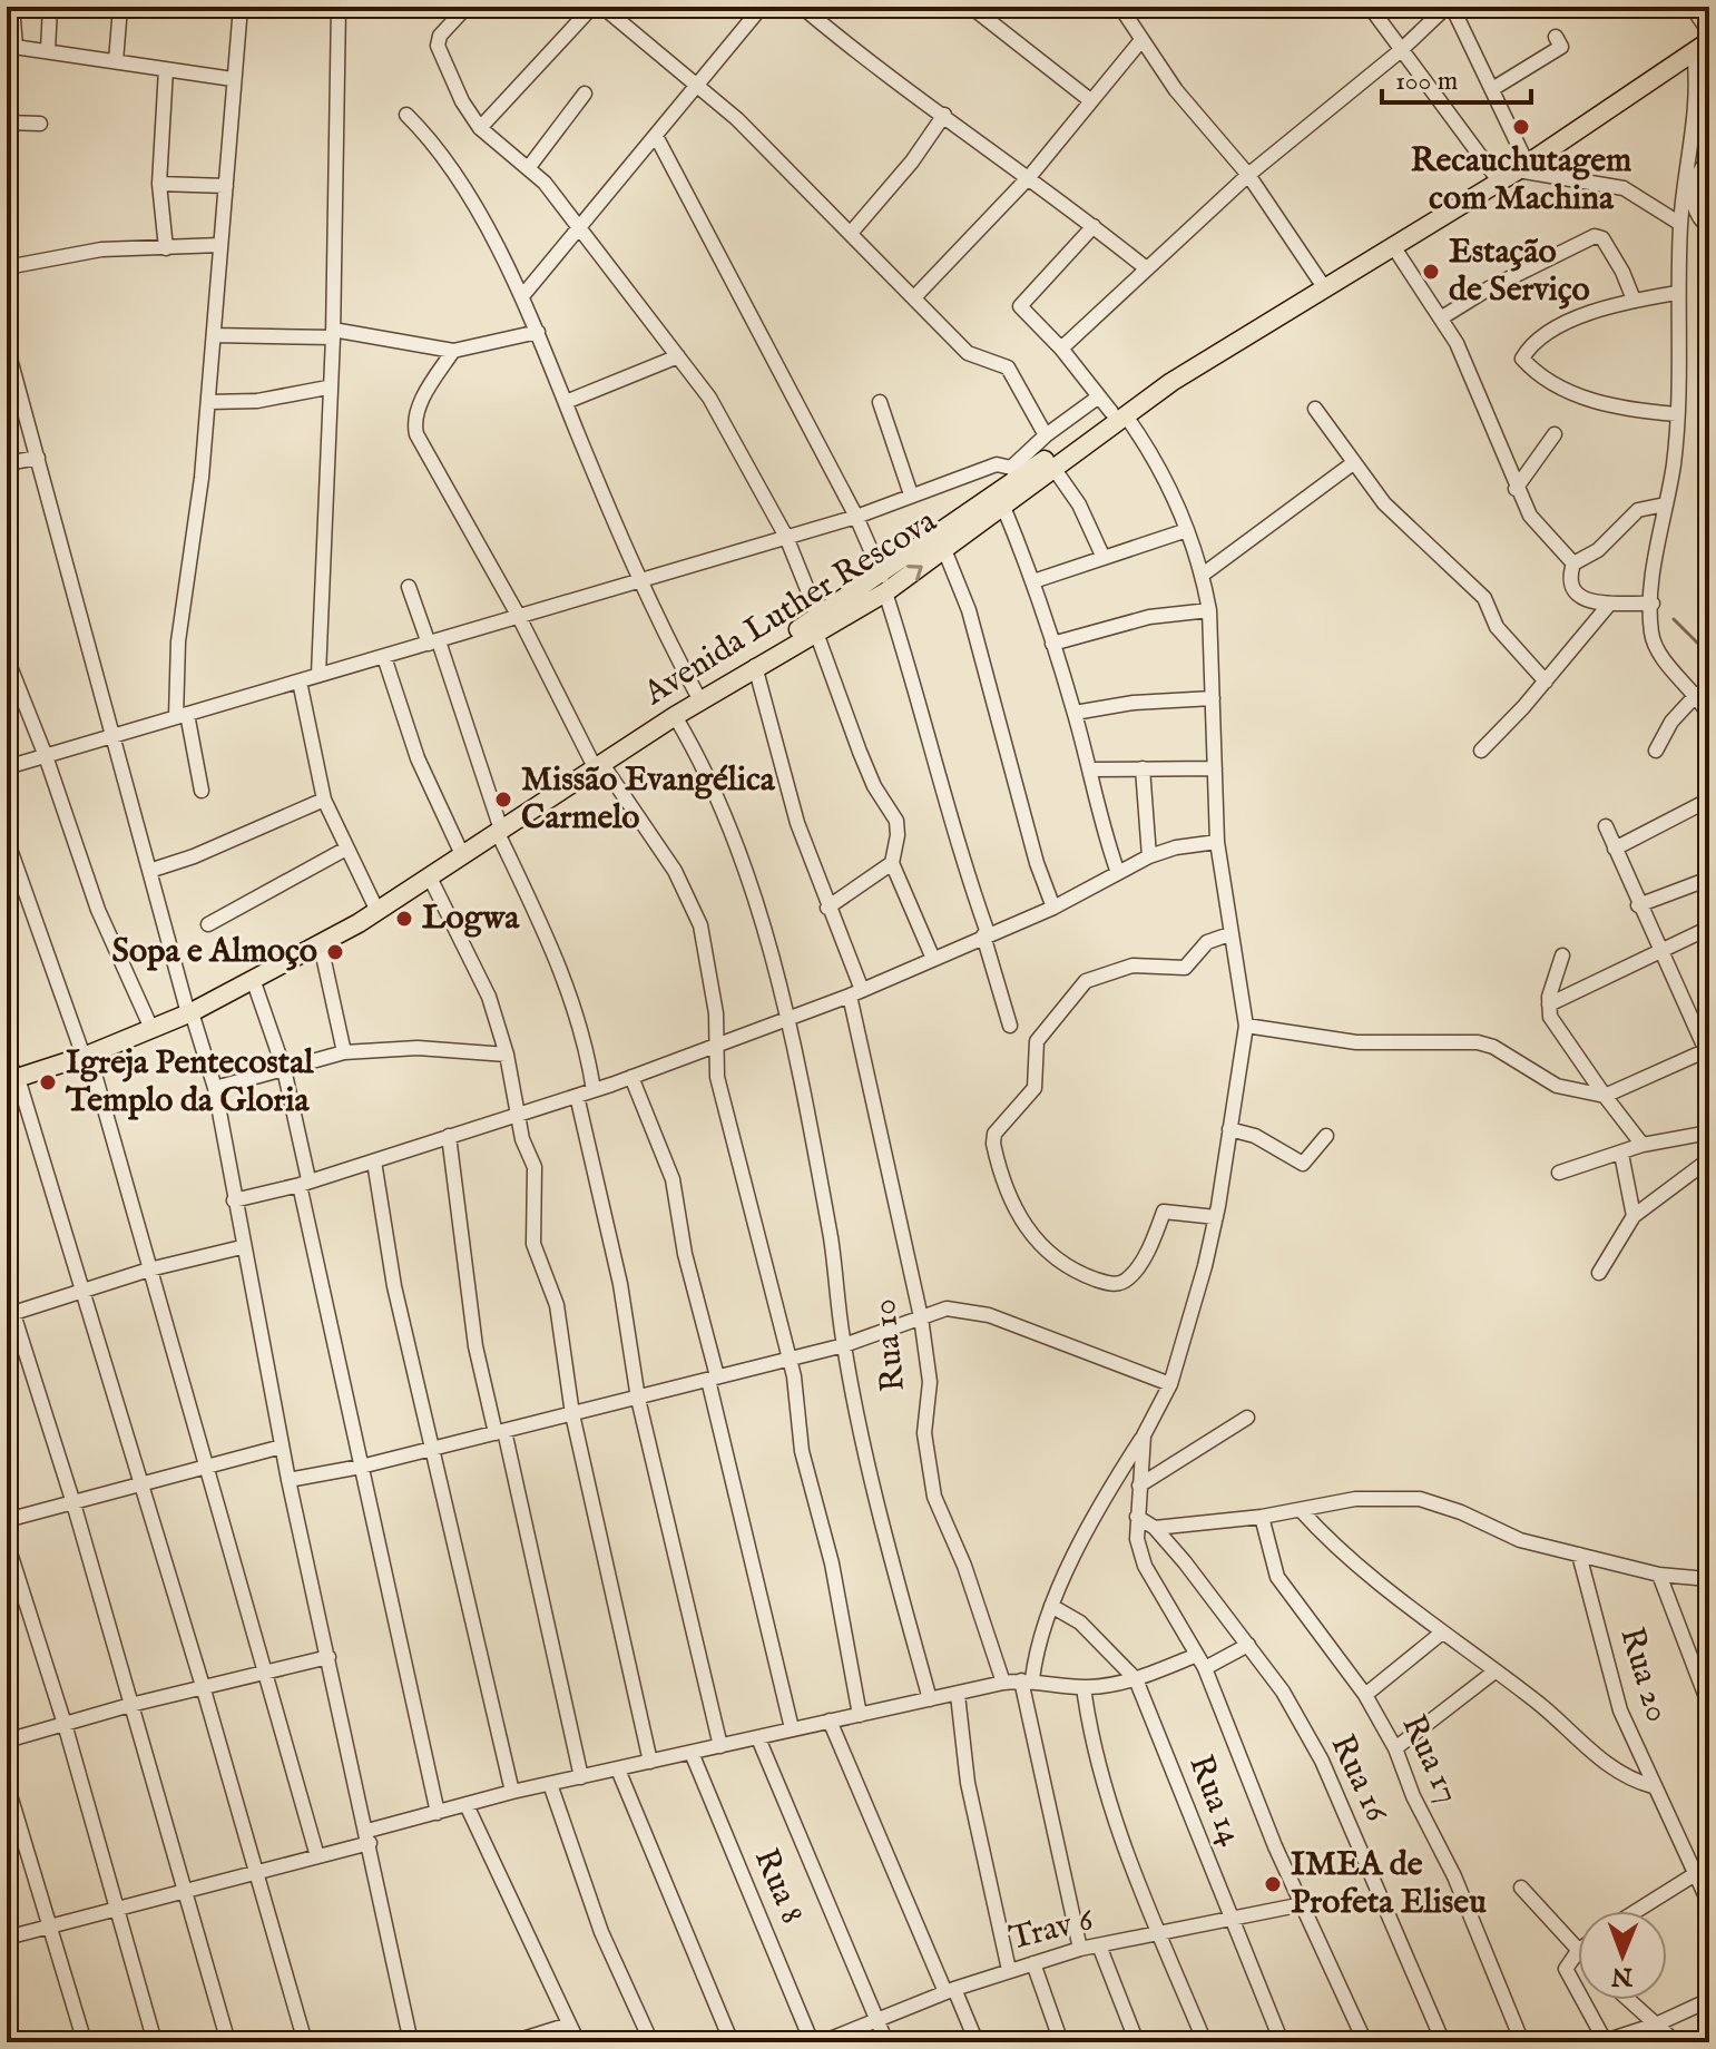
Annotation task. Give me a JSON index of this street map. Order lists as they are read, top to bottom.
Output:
{
  "streets": {
    "main road": ["Avenida Luther Rescova"],
    "street": [
      "Rua 10",
      "Rua 20",
      "Rua 17",
      "Rua 16",
      "Rua 14",
      "Rua 8",
      "Trav 6"
    ]
  },
  "crossings": [
    ["Avenida Luther Rescova", "Rua 10"],
    ["Rua 14", "Trav 6"]
  ],
  "places": [
    "Recauchutagem com Machina",
    "Estação de Serviço",
    "Missão Evangélica Carmelo",
    "Logwa",
    "Sopa e Almoço",
    "Igreja Pentecostal Templo da Gloria",
    "IMEA de Profeta Eliseu"
  ],
  "scale_bar": "100 m",
  "north": "bottom"
}
